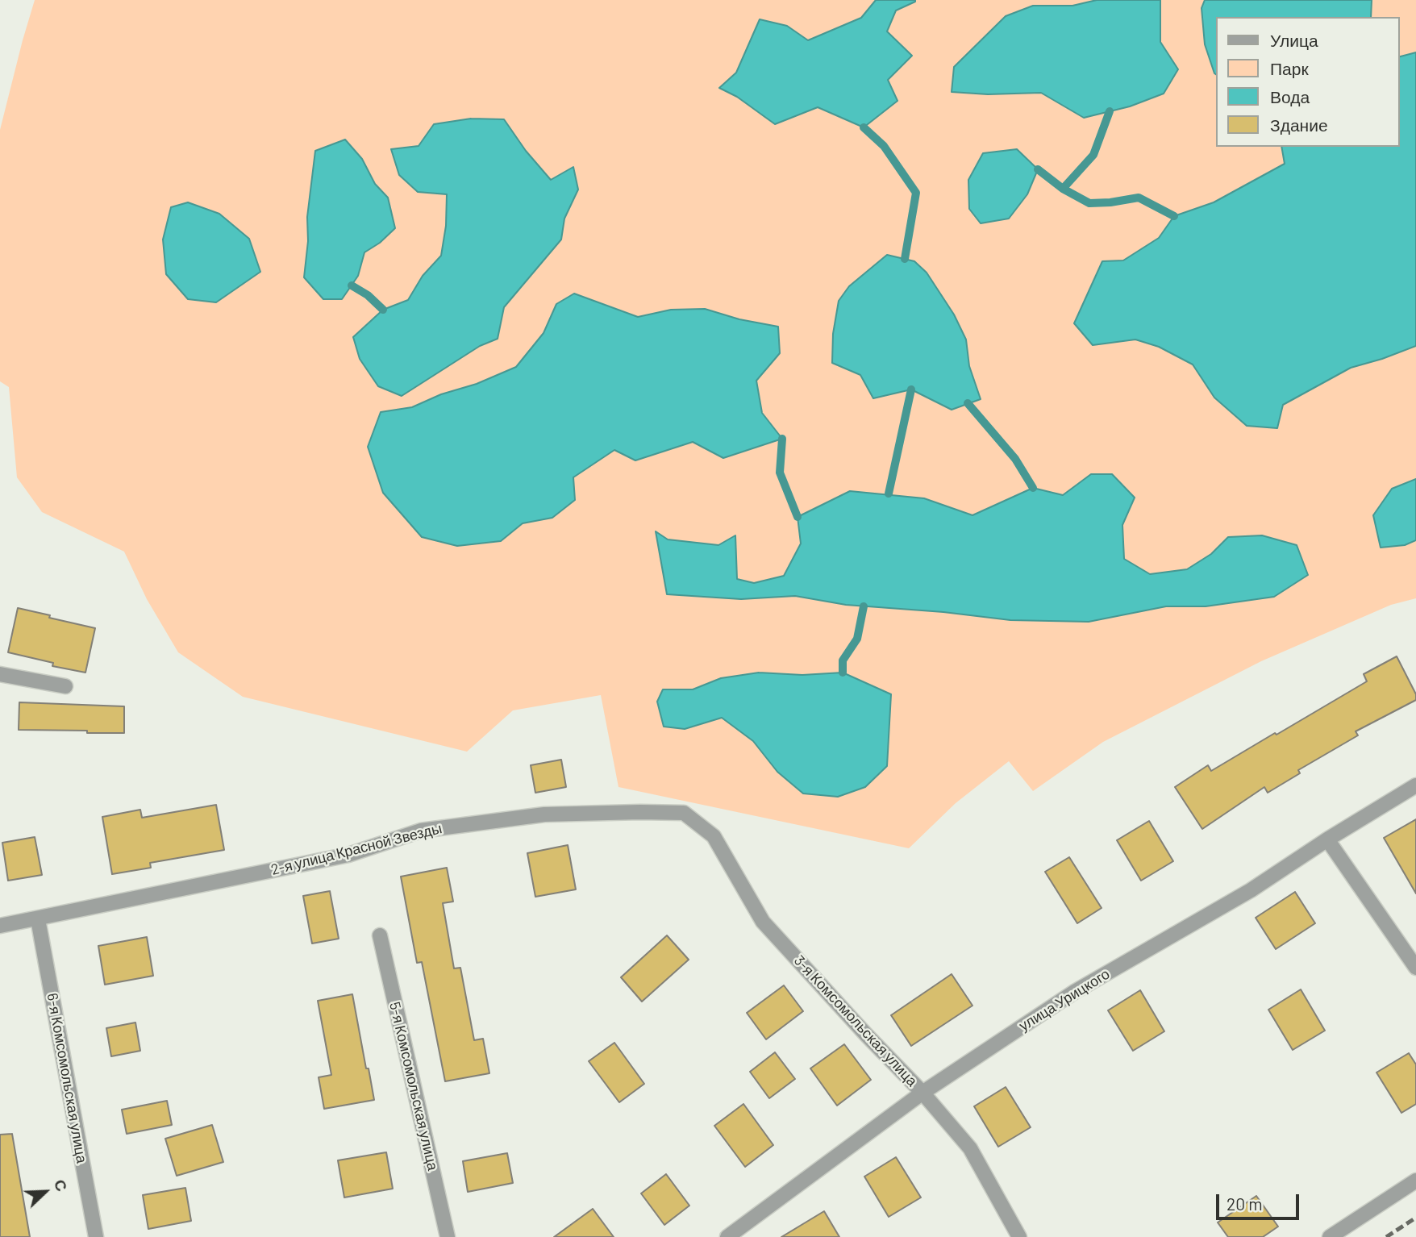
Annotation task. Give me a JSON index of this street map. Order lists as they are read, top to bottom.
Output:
{
  "streets": {
    "street": [
      "2-я улица Красной Звезды",
      "улица Урицкого",
      "3-я Комсомольская улица",
      "6-я Комсомольская улица",
      "5-я Комсомольская улица"
    ]
  },
  "crossings": [
    ["2-я улица Красной Звезды", "3-я Комсомольская улица"],
    ["2-я улица Красной Звезды", "6-я Комсомольская улица"],
    ["улица Урицкого", "3-я Комсомольская улица"]
  ],
  "legend": [
    "Улица",
    "Парк",
    "Вода",
    "Здание"
  ],
  "scale_bar": "20 m",
  "north": "top right"
}
